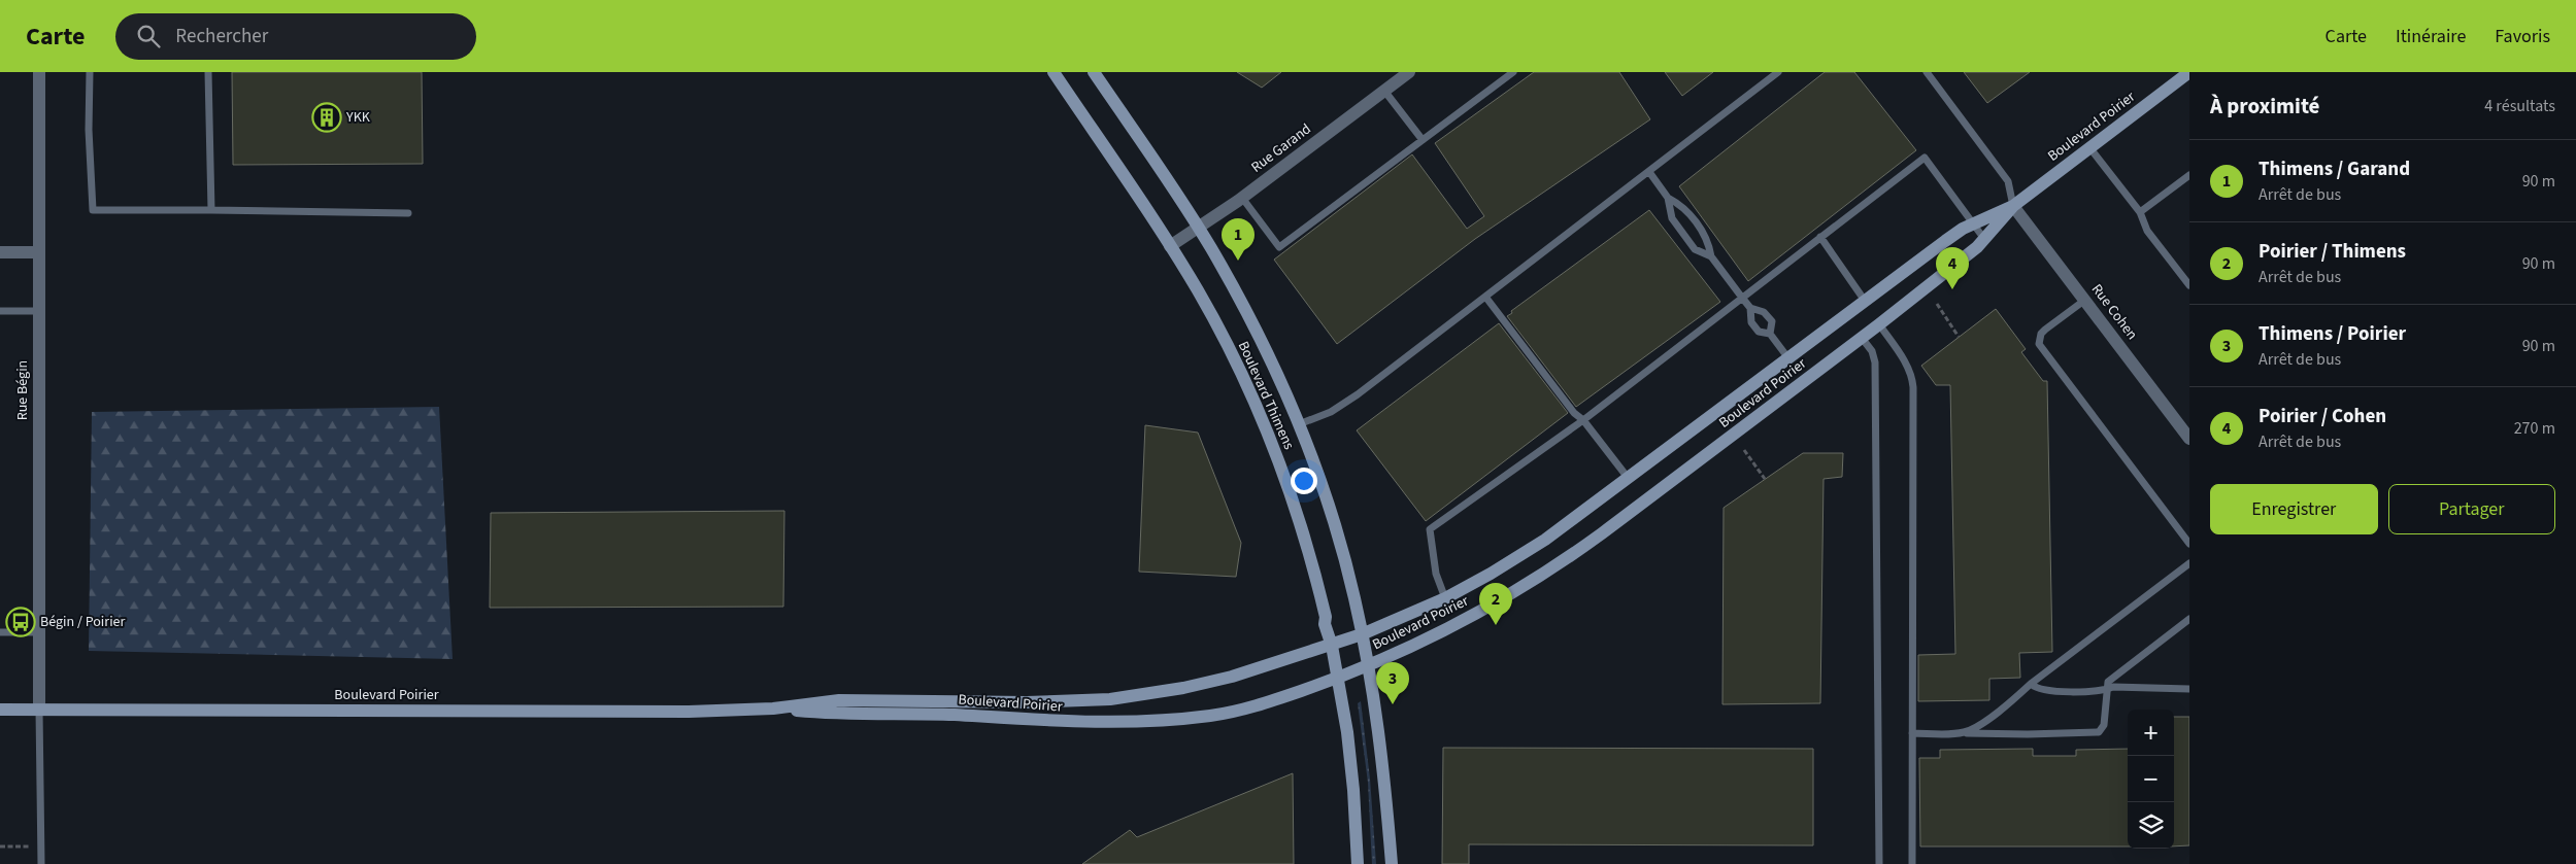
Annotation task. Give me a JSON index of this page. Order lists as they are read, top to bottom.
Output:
{
  "streets": {
    "street": [
      "Boulevard Poirier",
      "Rue Garand",
      "Rue Cohen",
      "Rue Bégin",
      "Boulevard Thimens"
    ]
  },
  "crossings": [
    ["Boulevard Poirier", "Rue Cohen"],
    ["Boulevard Poirier", "Rue Bégin"],
    ["Boulevard Poirier", "Boulevard Thimens"],
    ["Rue Garand", "Boulevard Thimens"]
  ],
  "places": {
    "building": ["YKK"],
    "bus stop": ["Bégin / Poirier"]
  },
  "page": {
    "header": "Carte",
    "search": "Rechercher",
    "nav": ["Carte", "Itinéraire", "Favoris"],
    "heading": ["À proximité", "4 résultats"],
    "list": [
      {
        "mark": "1",
        "name": "Thimens / Garand",
        "note": "Arrêt de bus",
        "value": "90 m"
      },
      {
        "mark": "2",
        "name": "Poirier / Thimens",
        "note": "Arrêt de bus",
        "value": "90 m"
      },
      {
        "mark": "3",
        "name": "Thimens / Poirier",
        "note": "Arrêt de bus",
        "value": "90 m"
      },
      {
        "mark": "4",
        "name": "Poirier / Cohen",
        "note": "Arrêt de bus",
        "value": "270 m"
      }
    ],
    "pins": [
      "1",
      "4",
      "2",
      "3"
    ],
    "buttons": ["Enregistrer", "Partager"],
    "map_buttons": ["+", "−"]
  }
}
